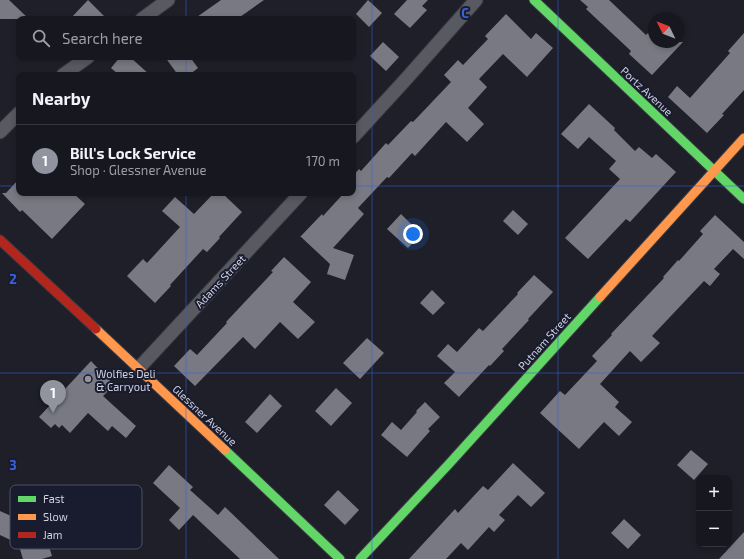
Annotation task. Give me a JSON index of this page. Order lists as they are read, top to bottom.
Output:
{
  "streets": {
    "street": [
      "Portz Avenue",
      "Adams Street",
      "Putnam Street",
      "Glessner Avenue"
    ]
  },
  "crossings": [
    ["Portz Avenue", "Putnam Street"],
    ["Adams Street", "Glessner Avenue"]
  ],
  "places": ["Wolfies Deli & Carryout"],
  "legend": ["Fast", "Slow", "Jam"],
  "north": "top left",
  "page": {
    "search": "Search here",
    "heading": "Nearby",
    "list": [
      {
        "mark": "1",
        "name": "Bill's Lock Service",
        "note": "Shop · Glessner Avenue",
        "value": "170 m"
      }
    ],
    "pins": "1",
    "map_buttons": ["+", "−"]
  },
  "grid": {
    "columns": ["C"],
    "rows": ["2", "3"]
  }
}
